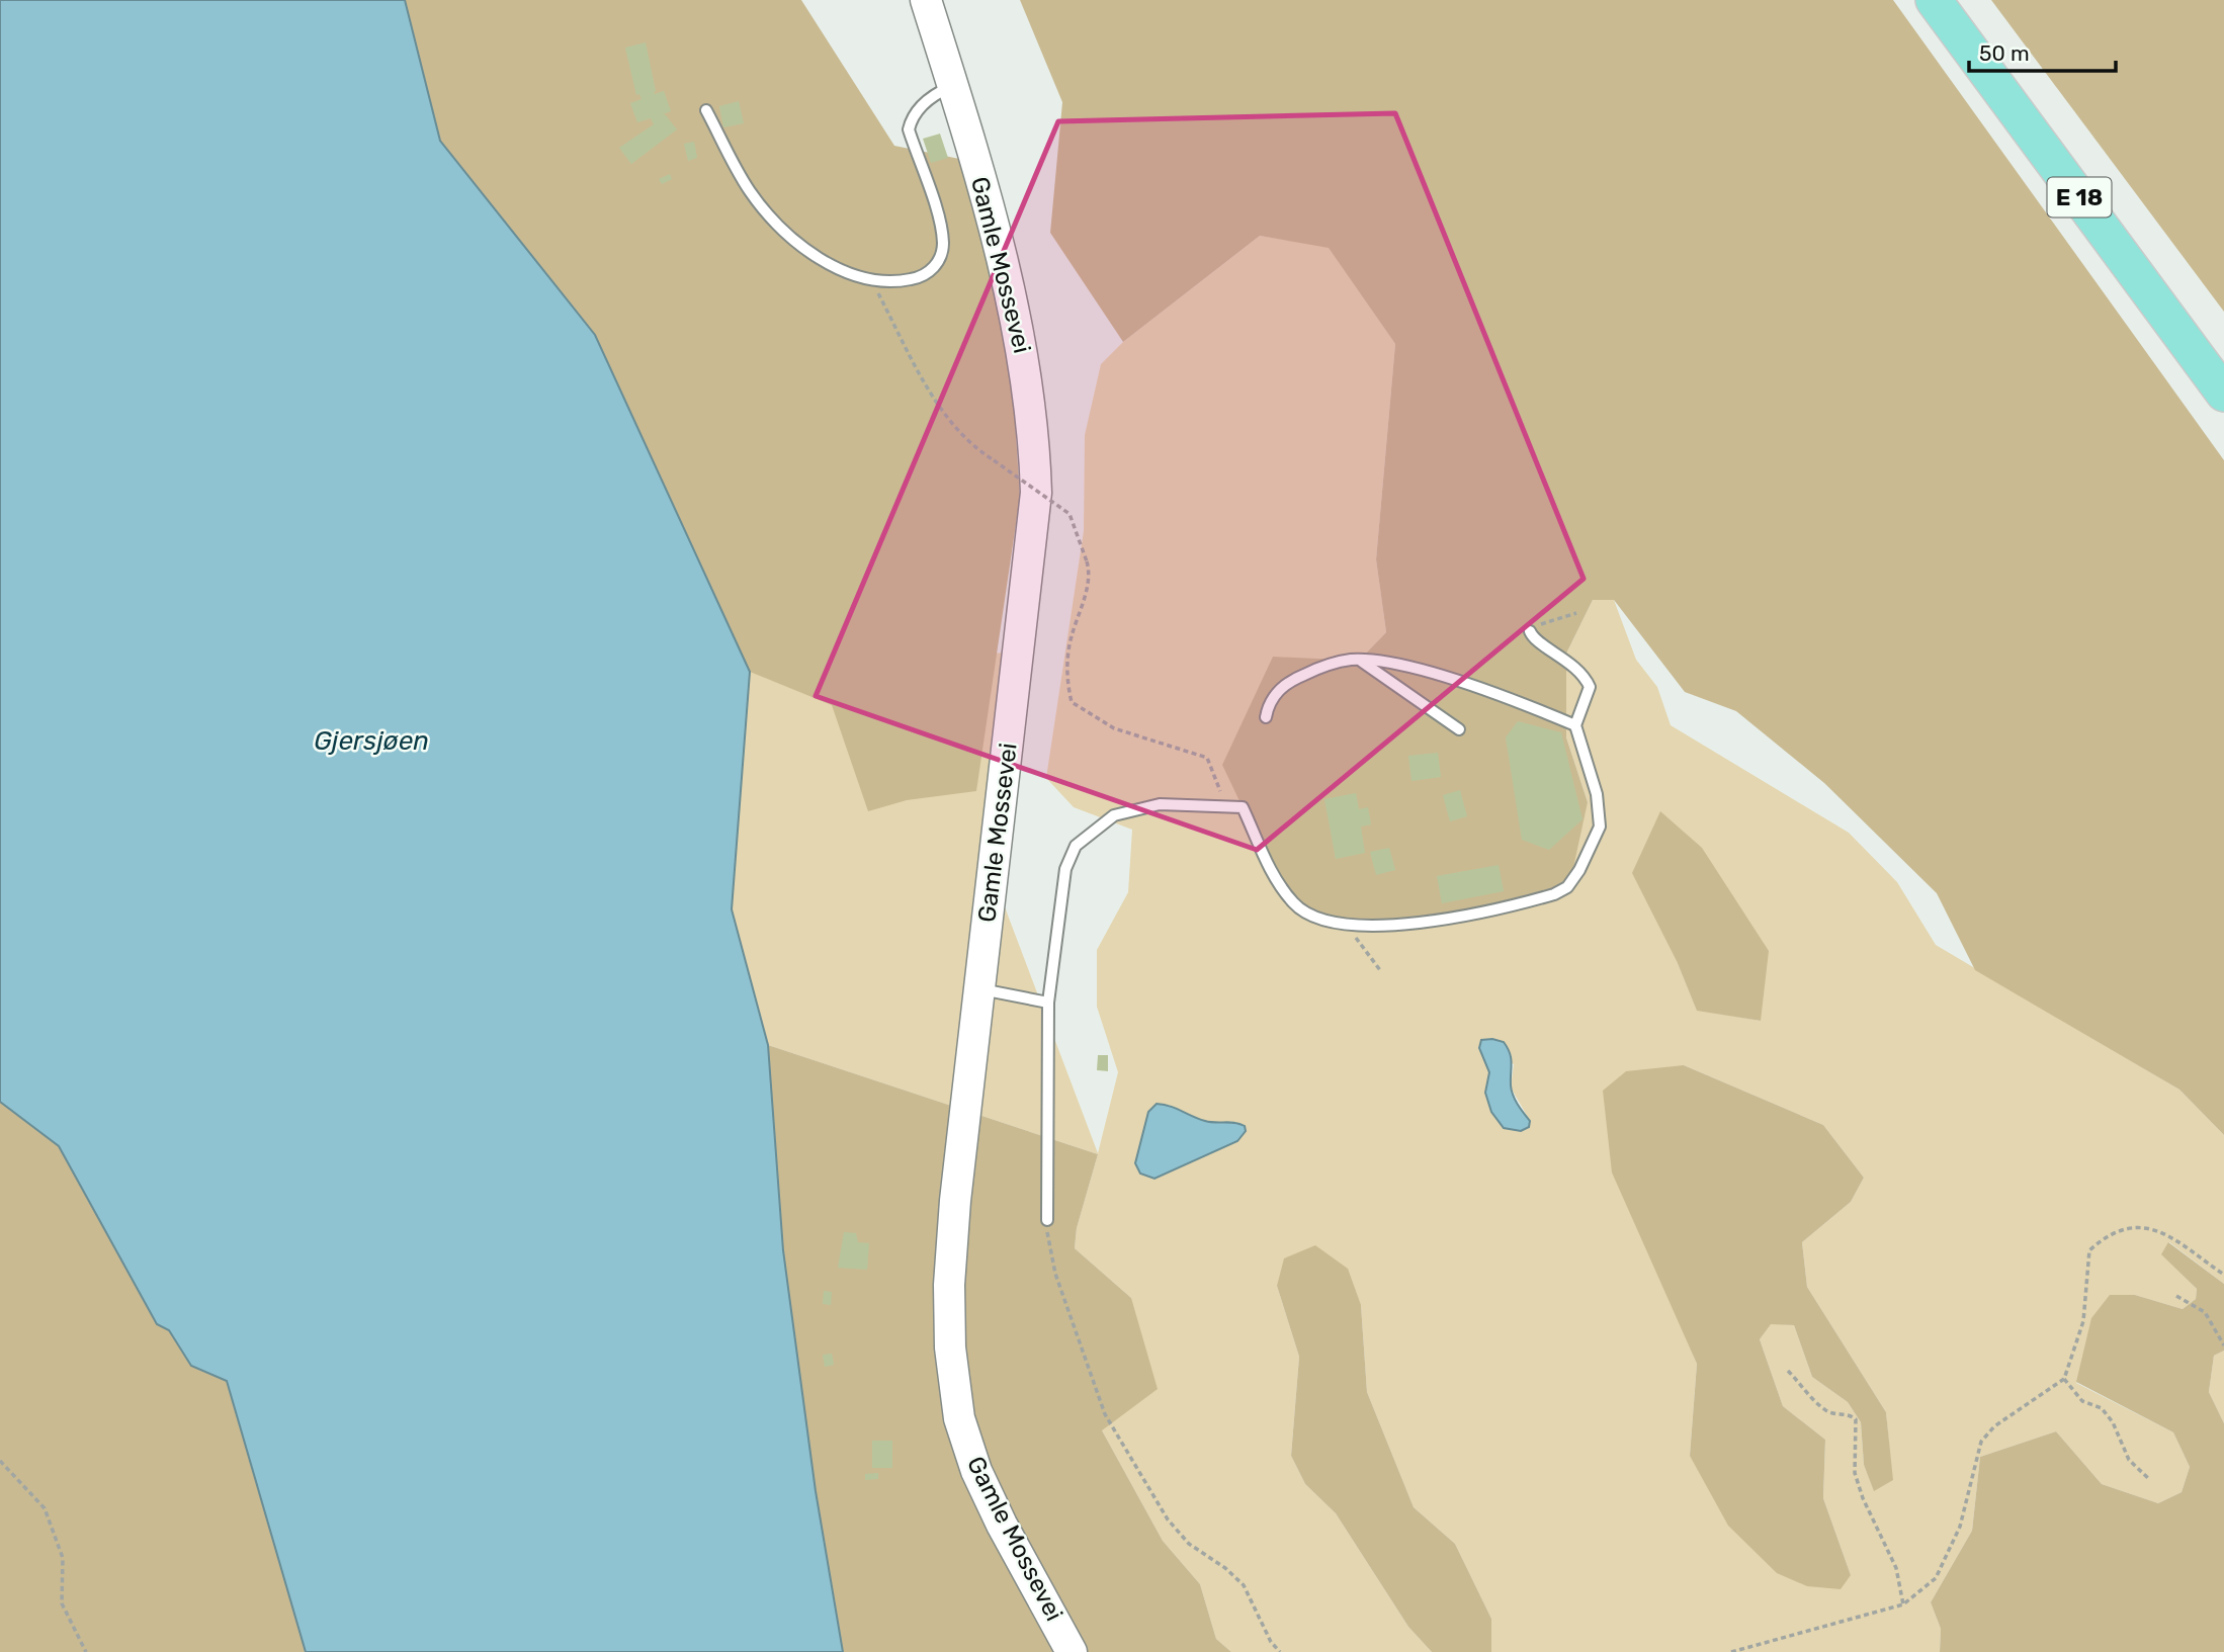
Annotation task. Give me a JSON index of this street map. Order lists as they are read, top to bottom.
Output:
{
  "streets": {
    "highway": ["E 18"],
    "main road": ["Gamle Mossevei"]
  },
  "water": ["Gjersjøen"],
  "scale_bar": "50 m"
}
